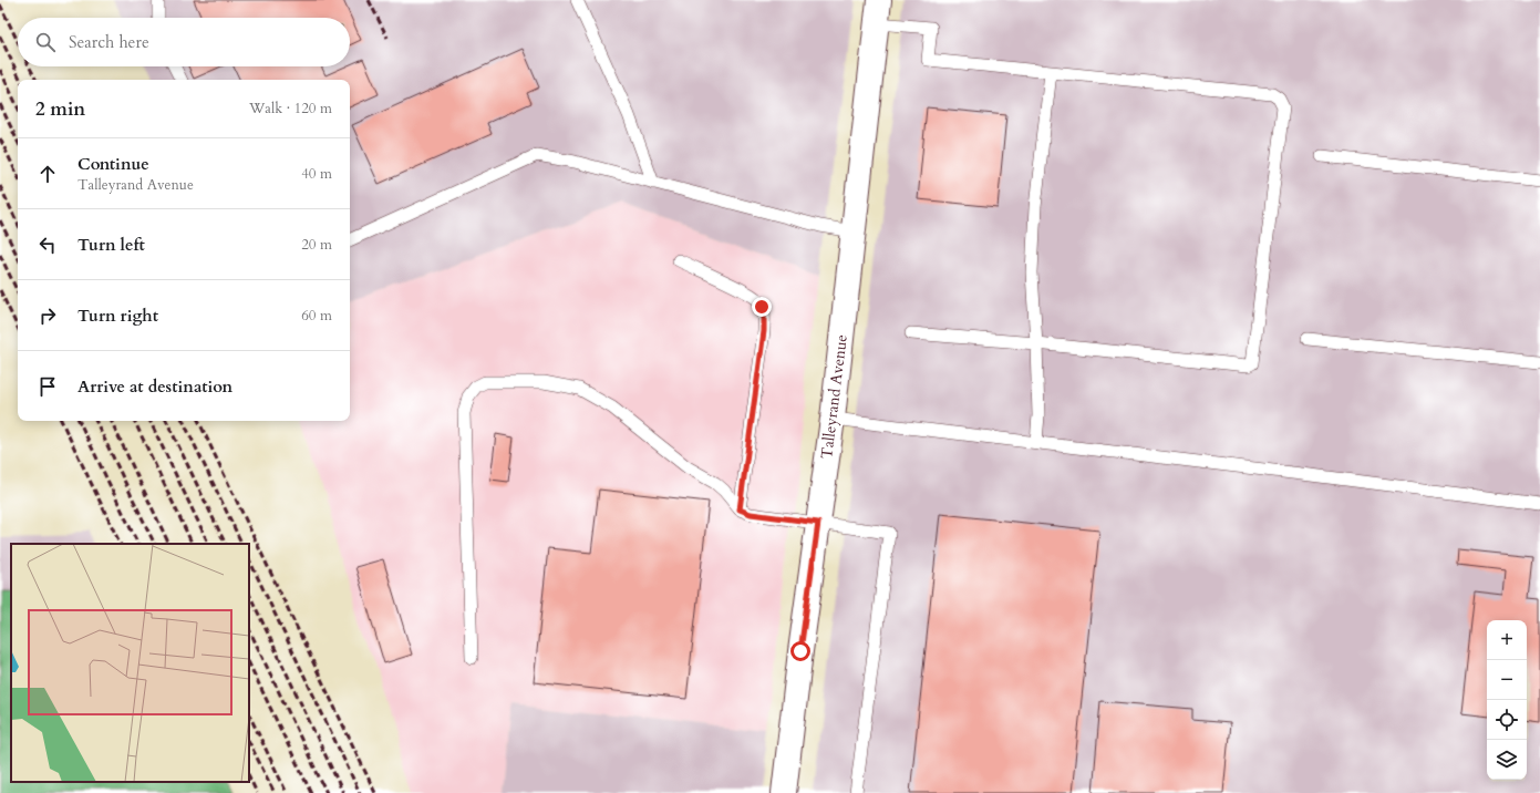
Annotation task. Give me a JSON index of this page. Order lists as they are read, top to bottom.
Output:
{
  "streets": {
    "street": ["Talleyrand Avenue"]
  },
  "page": {
    "search": "Search here",
    "heading": ["2 min", "Walk · 120 m"],
    "list": [
      ["Continue", "Talleyrand Avenue", "40 m"],
      ["Turn left", "20 m"],
      ["Turn right", "60 m"],
      "Arrive at destination"
    ],
    "map_buttons": ["+", "−"]
  }
}
